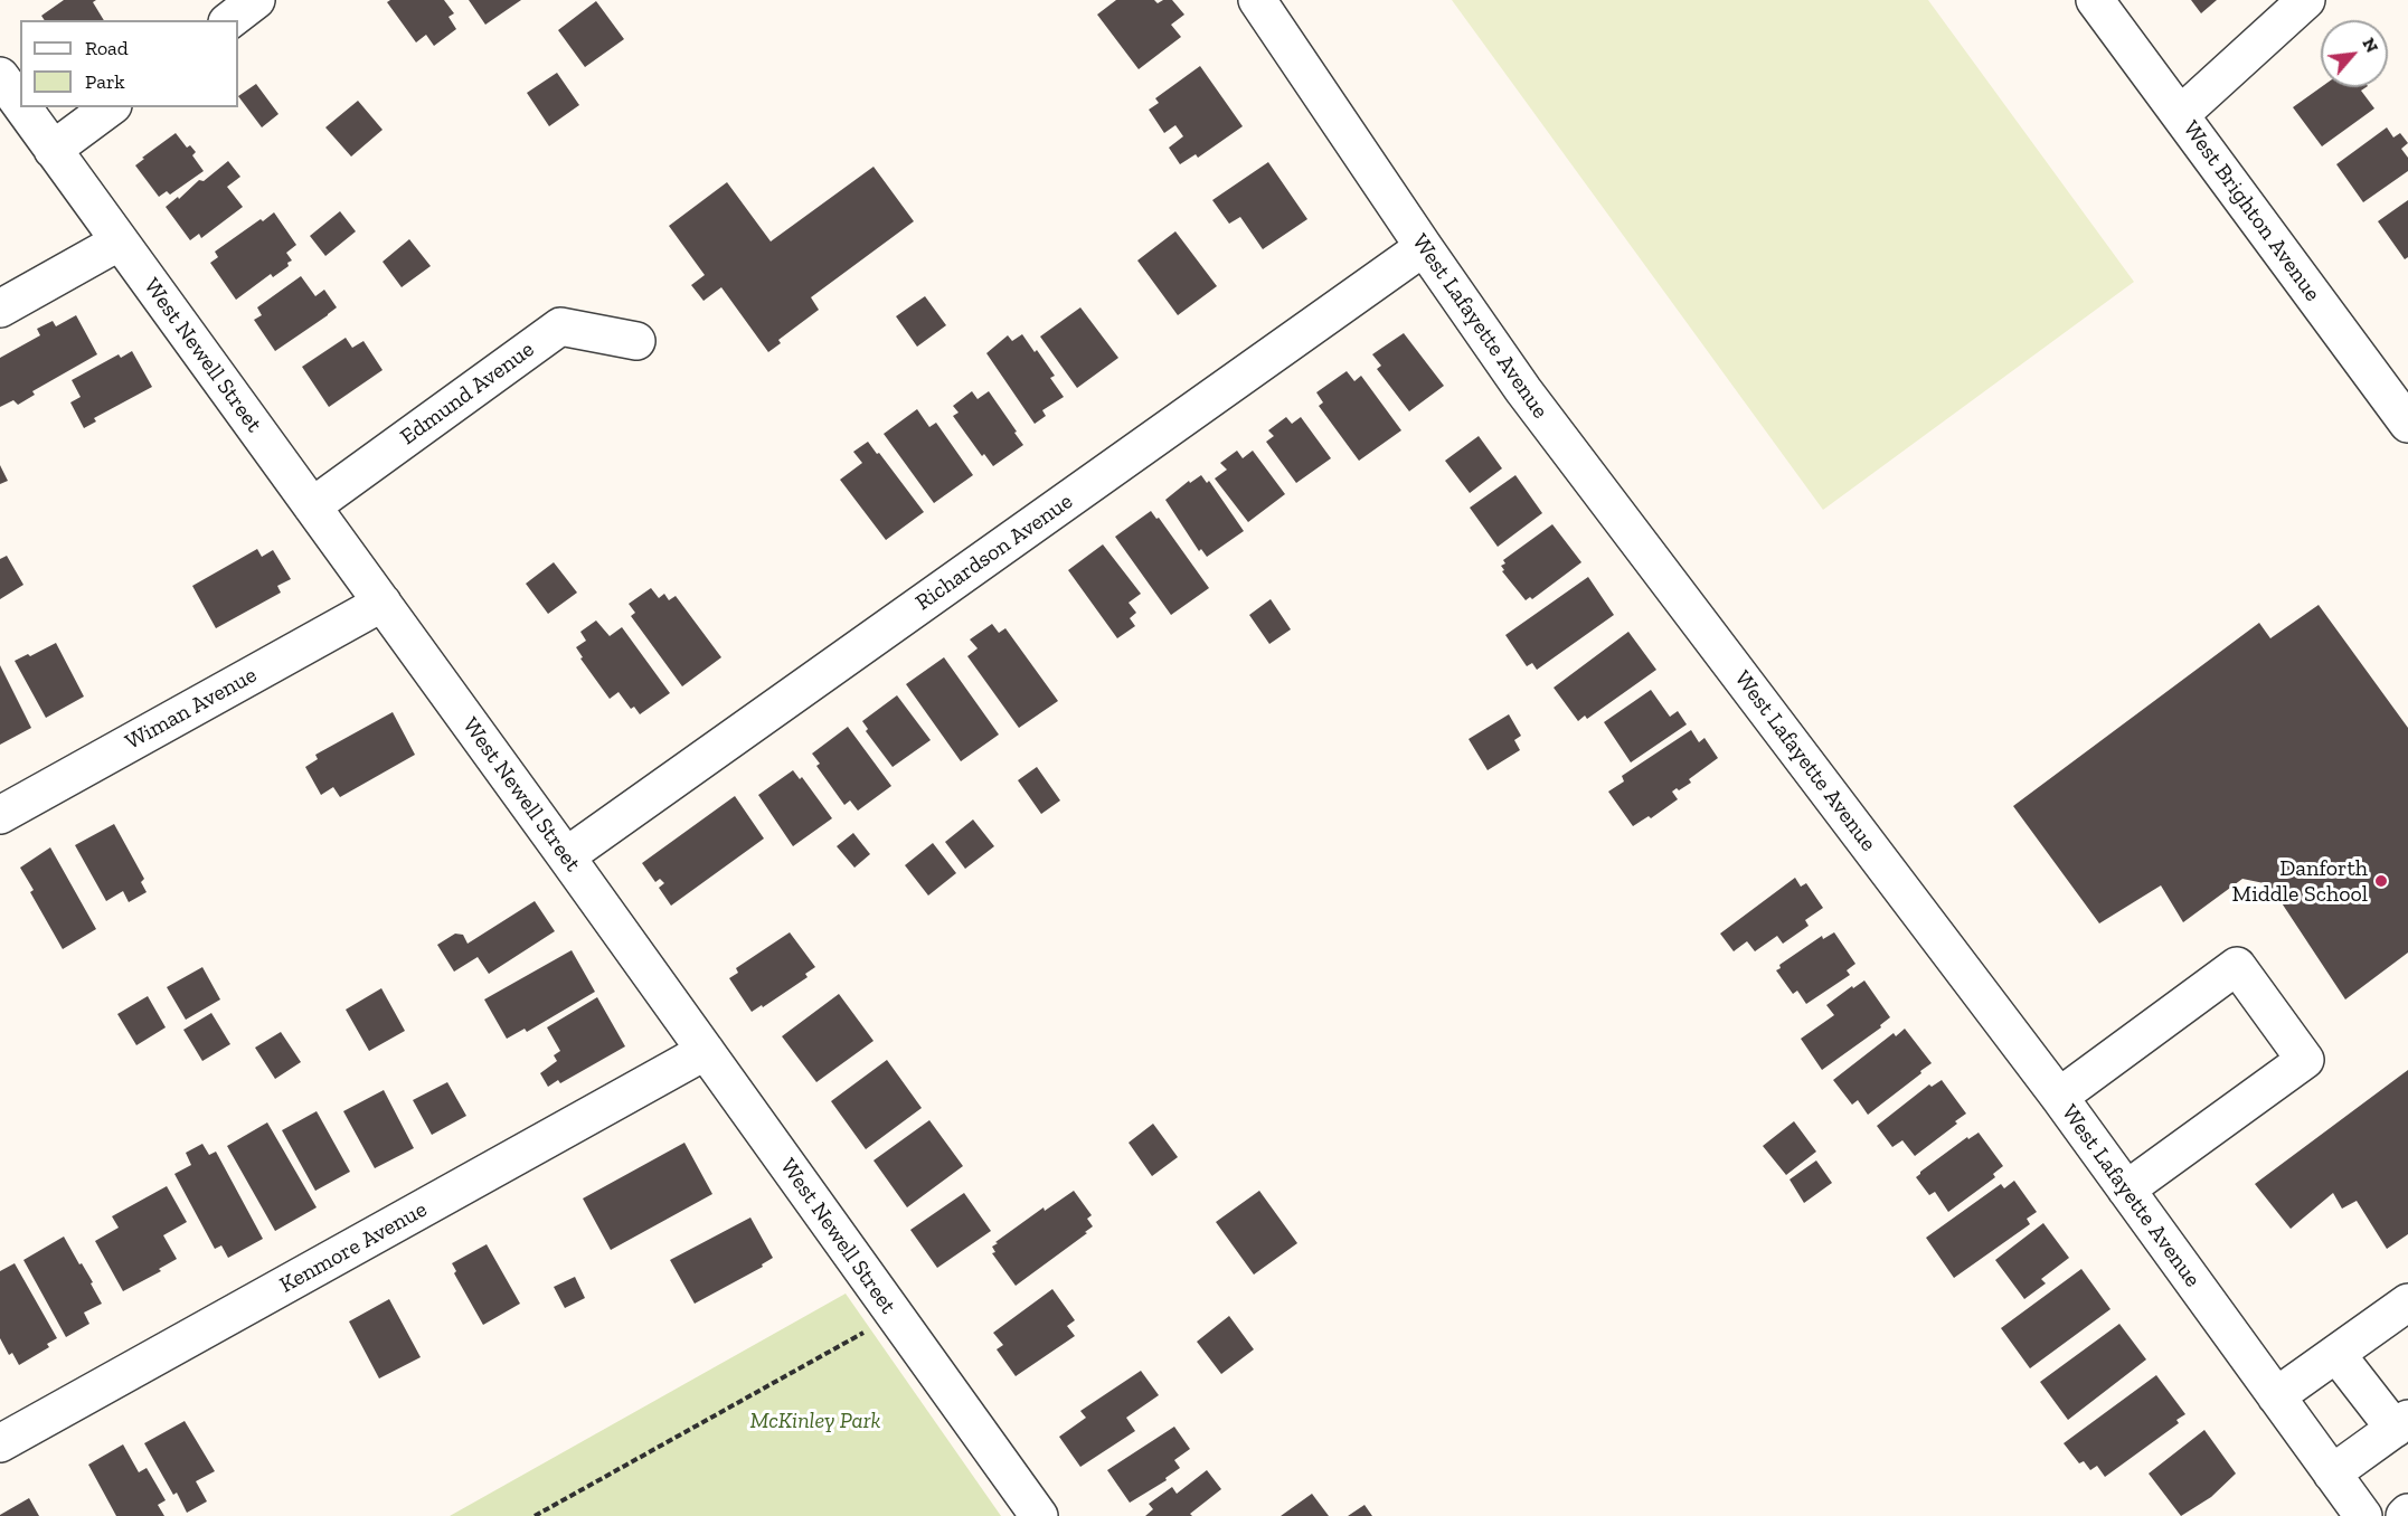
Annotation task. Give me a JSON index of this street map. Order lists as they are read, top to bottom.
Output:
{
  "streets": {
    "street": [
      "West Brighton Avenue",
      "West Lafayette Avenue",
      "West Newell Street",
      "Edmund Avenue",
      "Richardson Avenue",
      "Wiman Avenue",
      "Kenmore Avenue"
    ]
  },
  "crossings": [
    ["West Lafayette Avenue", "Richardson Avenue"],
    ["West Newell Street", "Edmund Avenue"],
    ["West Newell Street", "Richardson Avenue"],
    ["West Newell Street", "Wiman Avenue"],
    ["West Newell Street", "Kenmore Avenue"]
  ],
  "parks": ["McKinley Park"],
  "places": ["Danforth Middle School"],
  "legend": ["Road", "Park"],
  "north": "top right"
}
